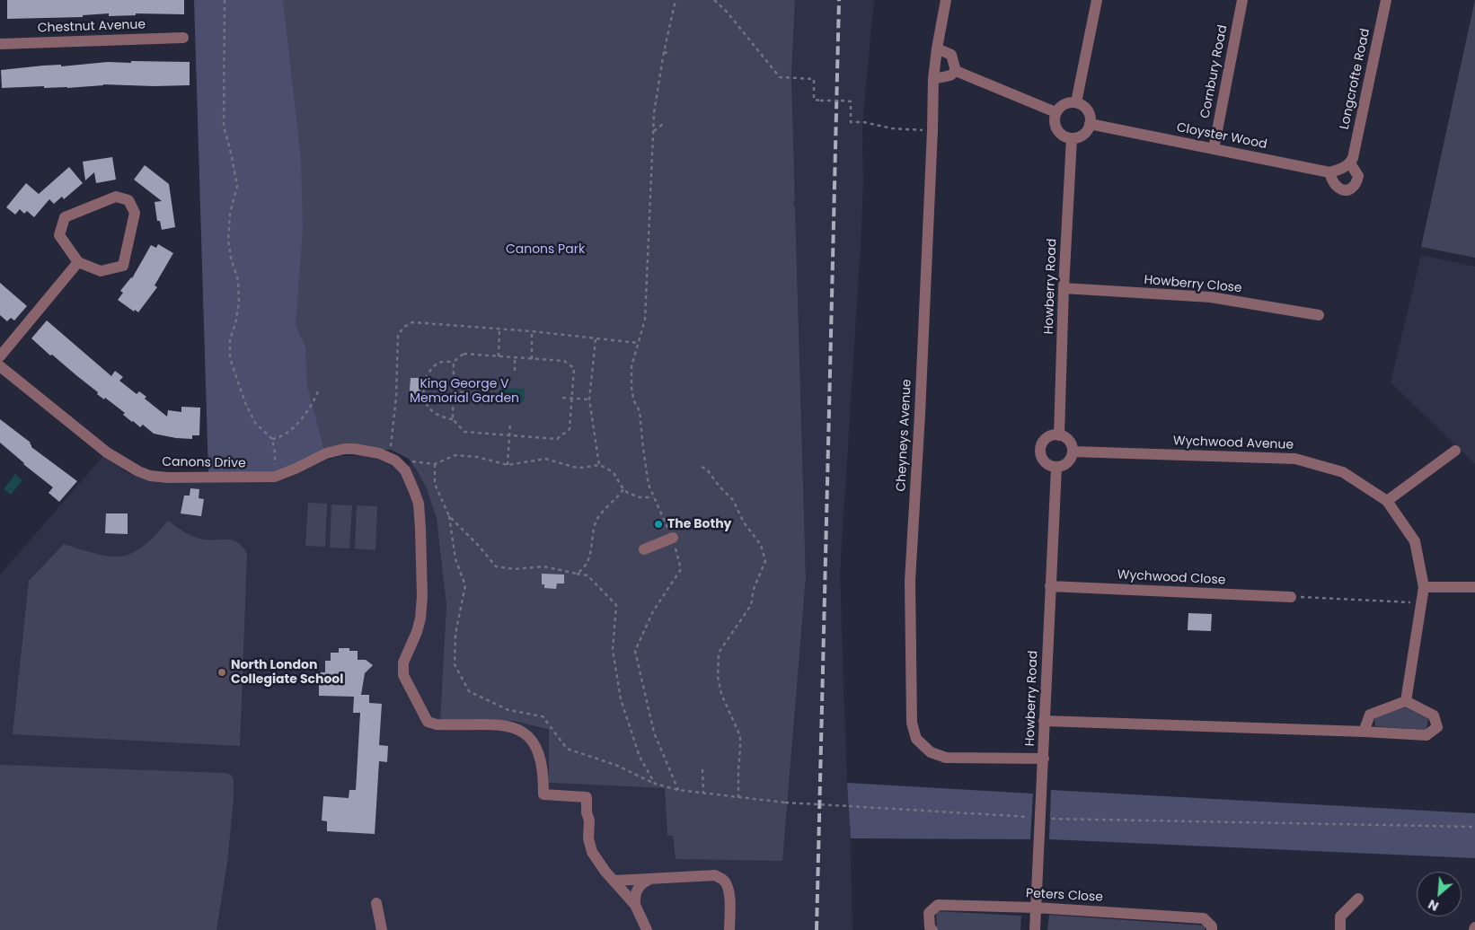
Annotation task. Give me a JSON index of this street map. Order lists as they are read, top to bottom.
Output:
{
  "streets": {
    "street": [
      "Chestnut Avenue",
      "Cornbury Road",
      "Longcrofte Road",
      "Cloyster Wood",
      "Howberry Close",
      "Howberry Road",
      "Cheyneys Avenue",
      "Wychwood Avenue",
      "Canons Drive",
      "Wychwood Close",
      "Peters Close"
    ]
  },
  "crossings": [
    ["Cornbury Road", "Cloyster Wood"],
    ["Longcrofte Road", "Cloyster Wood"],
    ["Cloyster Wood", "Howberry Road"],
    ["Howberry Close", "Howberry Road"],
    ["Howberry Road", "Cheyneys Avenue"],
    ["Howberry Road", "Wychwood Avenue"],
    ["Howberry Road", "Wychwood Close"],
    ["Howberry Road", "Peters Close"]
  ],
  "parks": ["Canons Park", "King George V Memorial Garden"],
  "places": ["The Bothy", "North London Collegiate School"],
  "north": "bottom left"
}
